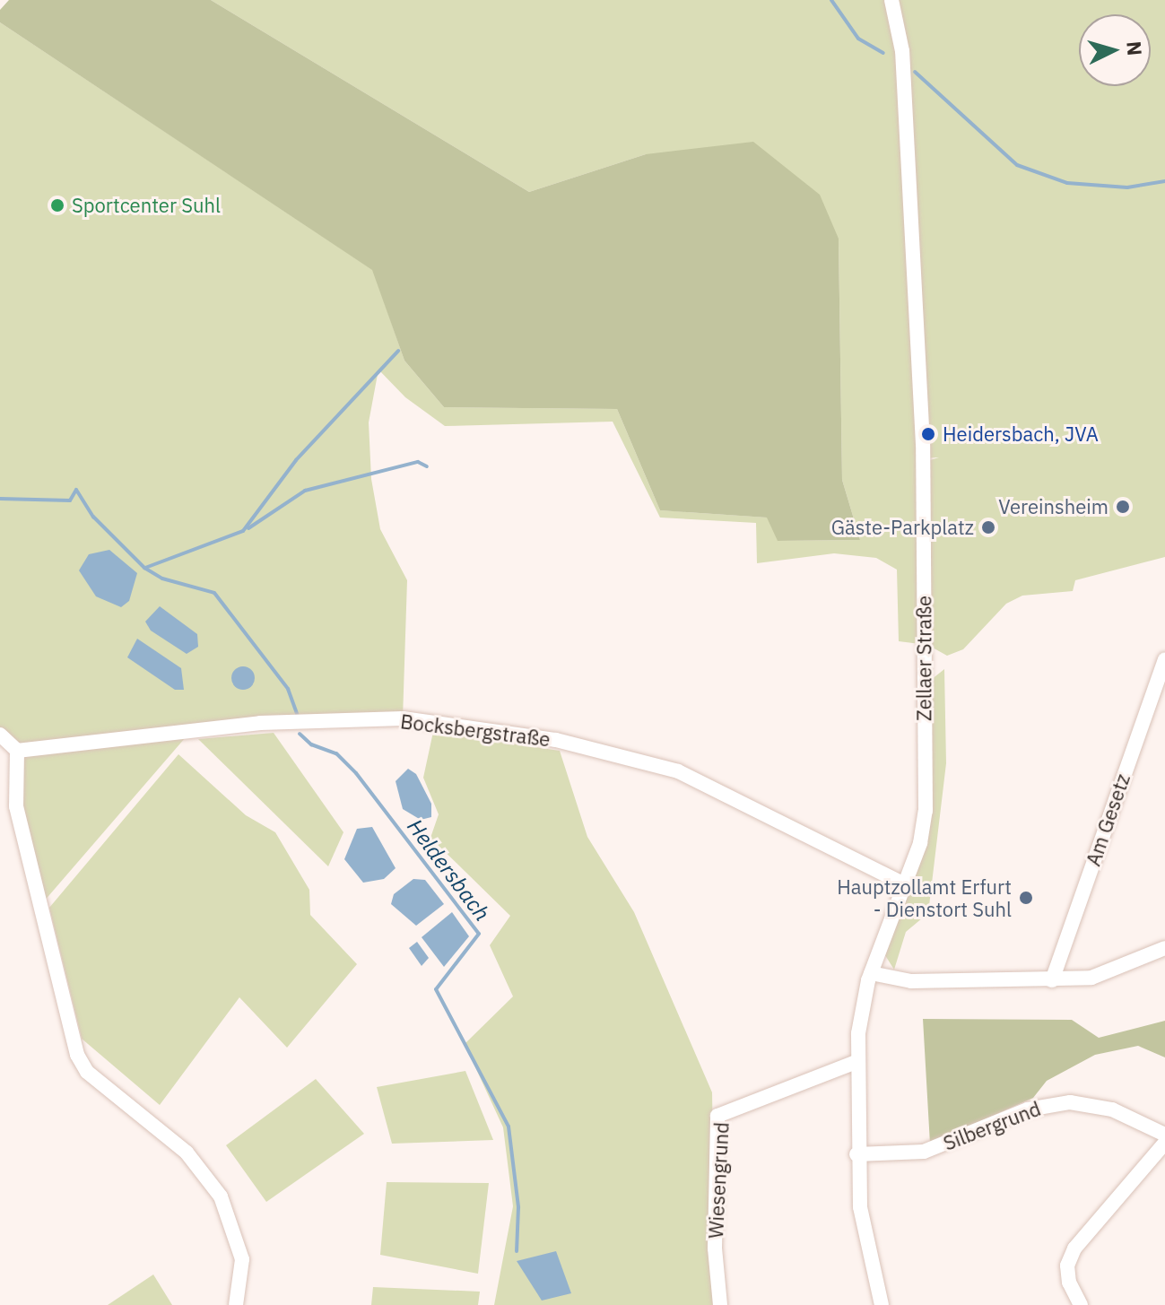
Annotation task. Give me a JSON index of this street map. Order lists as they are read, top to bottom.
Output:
{
  "streets": {
    "street": [
      "Zellaer Straße",
      "Bocksbergstraße",
      "Am Gesetz",
      "Silbergrund",
      "Wiesengrund"
    ]
  },
  "crossings": [
    ["Zellaer Straße", "Bocksbergstraße"],
    ["Zellaer Straße", "Silbergrund"],
    ["Zellaer Straße", "Wiesengrund"]
  ],
  "water": ["Heldersbach"],
  "places": [
    "Sportcenter Suhl",
    "Heidersbach, JVA",
    "Vereinsheim",
    "Gäste-Parkplatz",
    "Hauptzollamt Erfurt - Dienstort Suhl"
  ],
  "north": "right"
}
